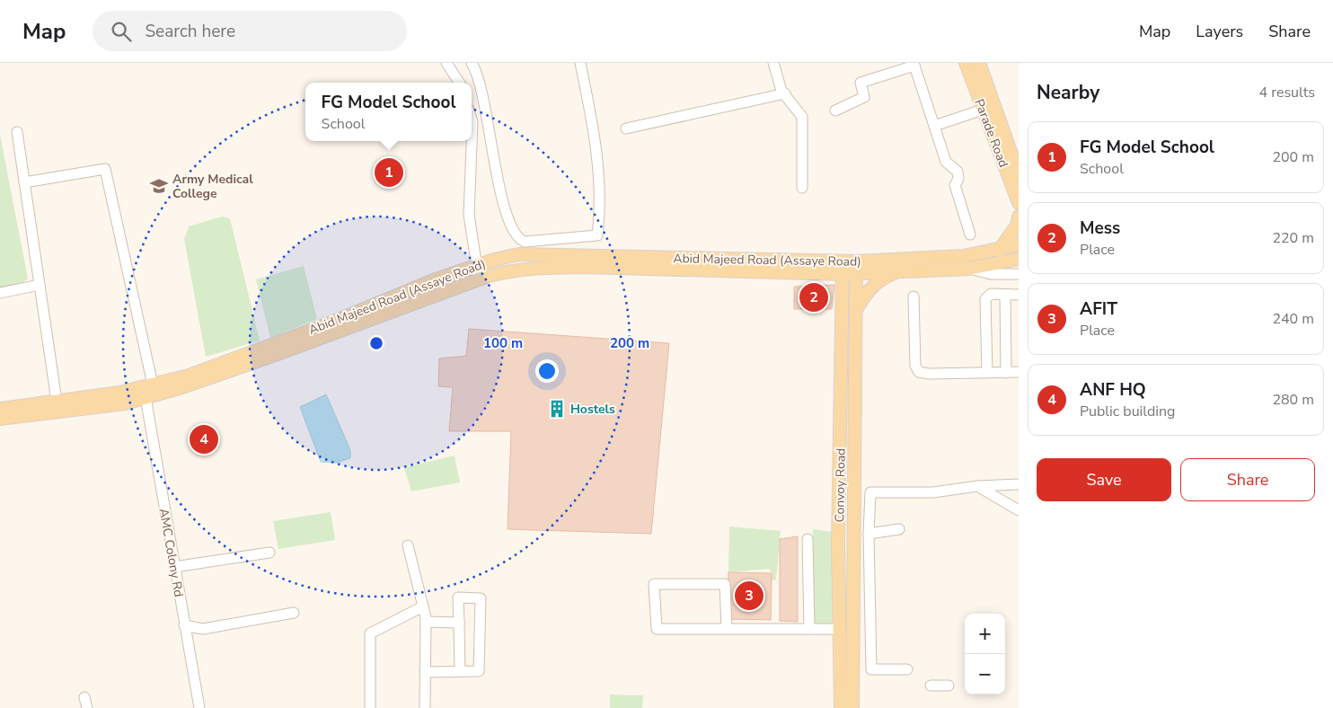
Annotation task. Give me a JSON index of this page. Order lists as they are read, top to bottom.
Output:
{
  "streets": {
    "main road": ["Parade Road", "Abid Majeed Road (Assaye Road)", "Convoy Road"],
    "street": ["AMC Colony Rd"]
  },
  "crossings": [
    ["Abid Majeed Road (Assaye Road)", "Convoy Road"],
    ["Abid Majeed Road (Assaye Road)", "AMC Colony Rd"]
  ],
  "places": {
    "school or university": ["Army Medical College"],
    "building": ["Hostels"]
  },
  "page": {
    "header": "Map",
    "search": "Search here",
    "nav": ["Map", "Layers", "Share"],
    "heading": ["Nearby", "4 results"],
    "popup": ["FG Model School", "School"],
    "list": [
      {
        "mark": "1",
        "name": "FG Model School",
        "note": "School",
        "value": "200 m"
      },
      {
        "mark": "2",
        "name": "Mess",
        "note": "Place",
        "value": "220 m"
      },
      {
        "mark": "3",
        "name": "AFIT",
        "note": "Place",
        "value": "240 m"
      },
      {
        "mark": "4",
        "name": "ANF HQ",
        "note": "Public building",
        "value": "280 m"
      }
    ],
    "pins": [
      "1",
      "2",
      "4",
      "3"
    ],
    "buttons": ["Save", "Share"],
    "map_buttons": ["+", "−"]
  },
  "rings": ["100 m", "200 m"]
}
